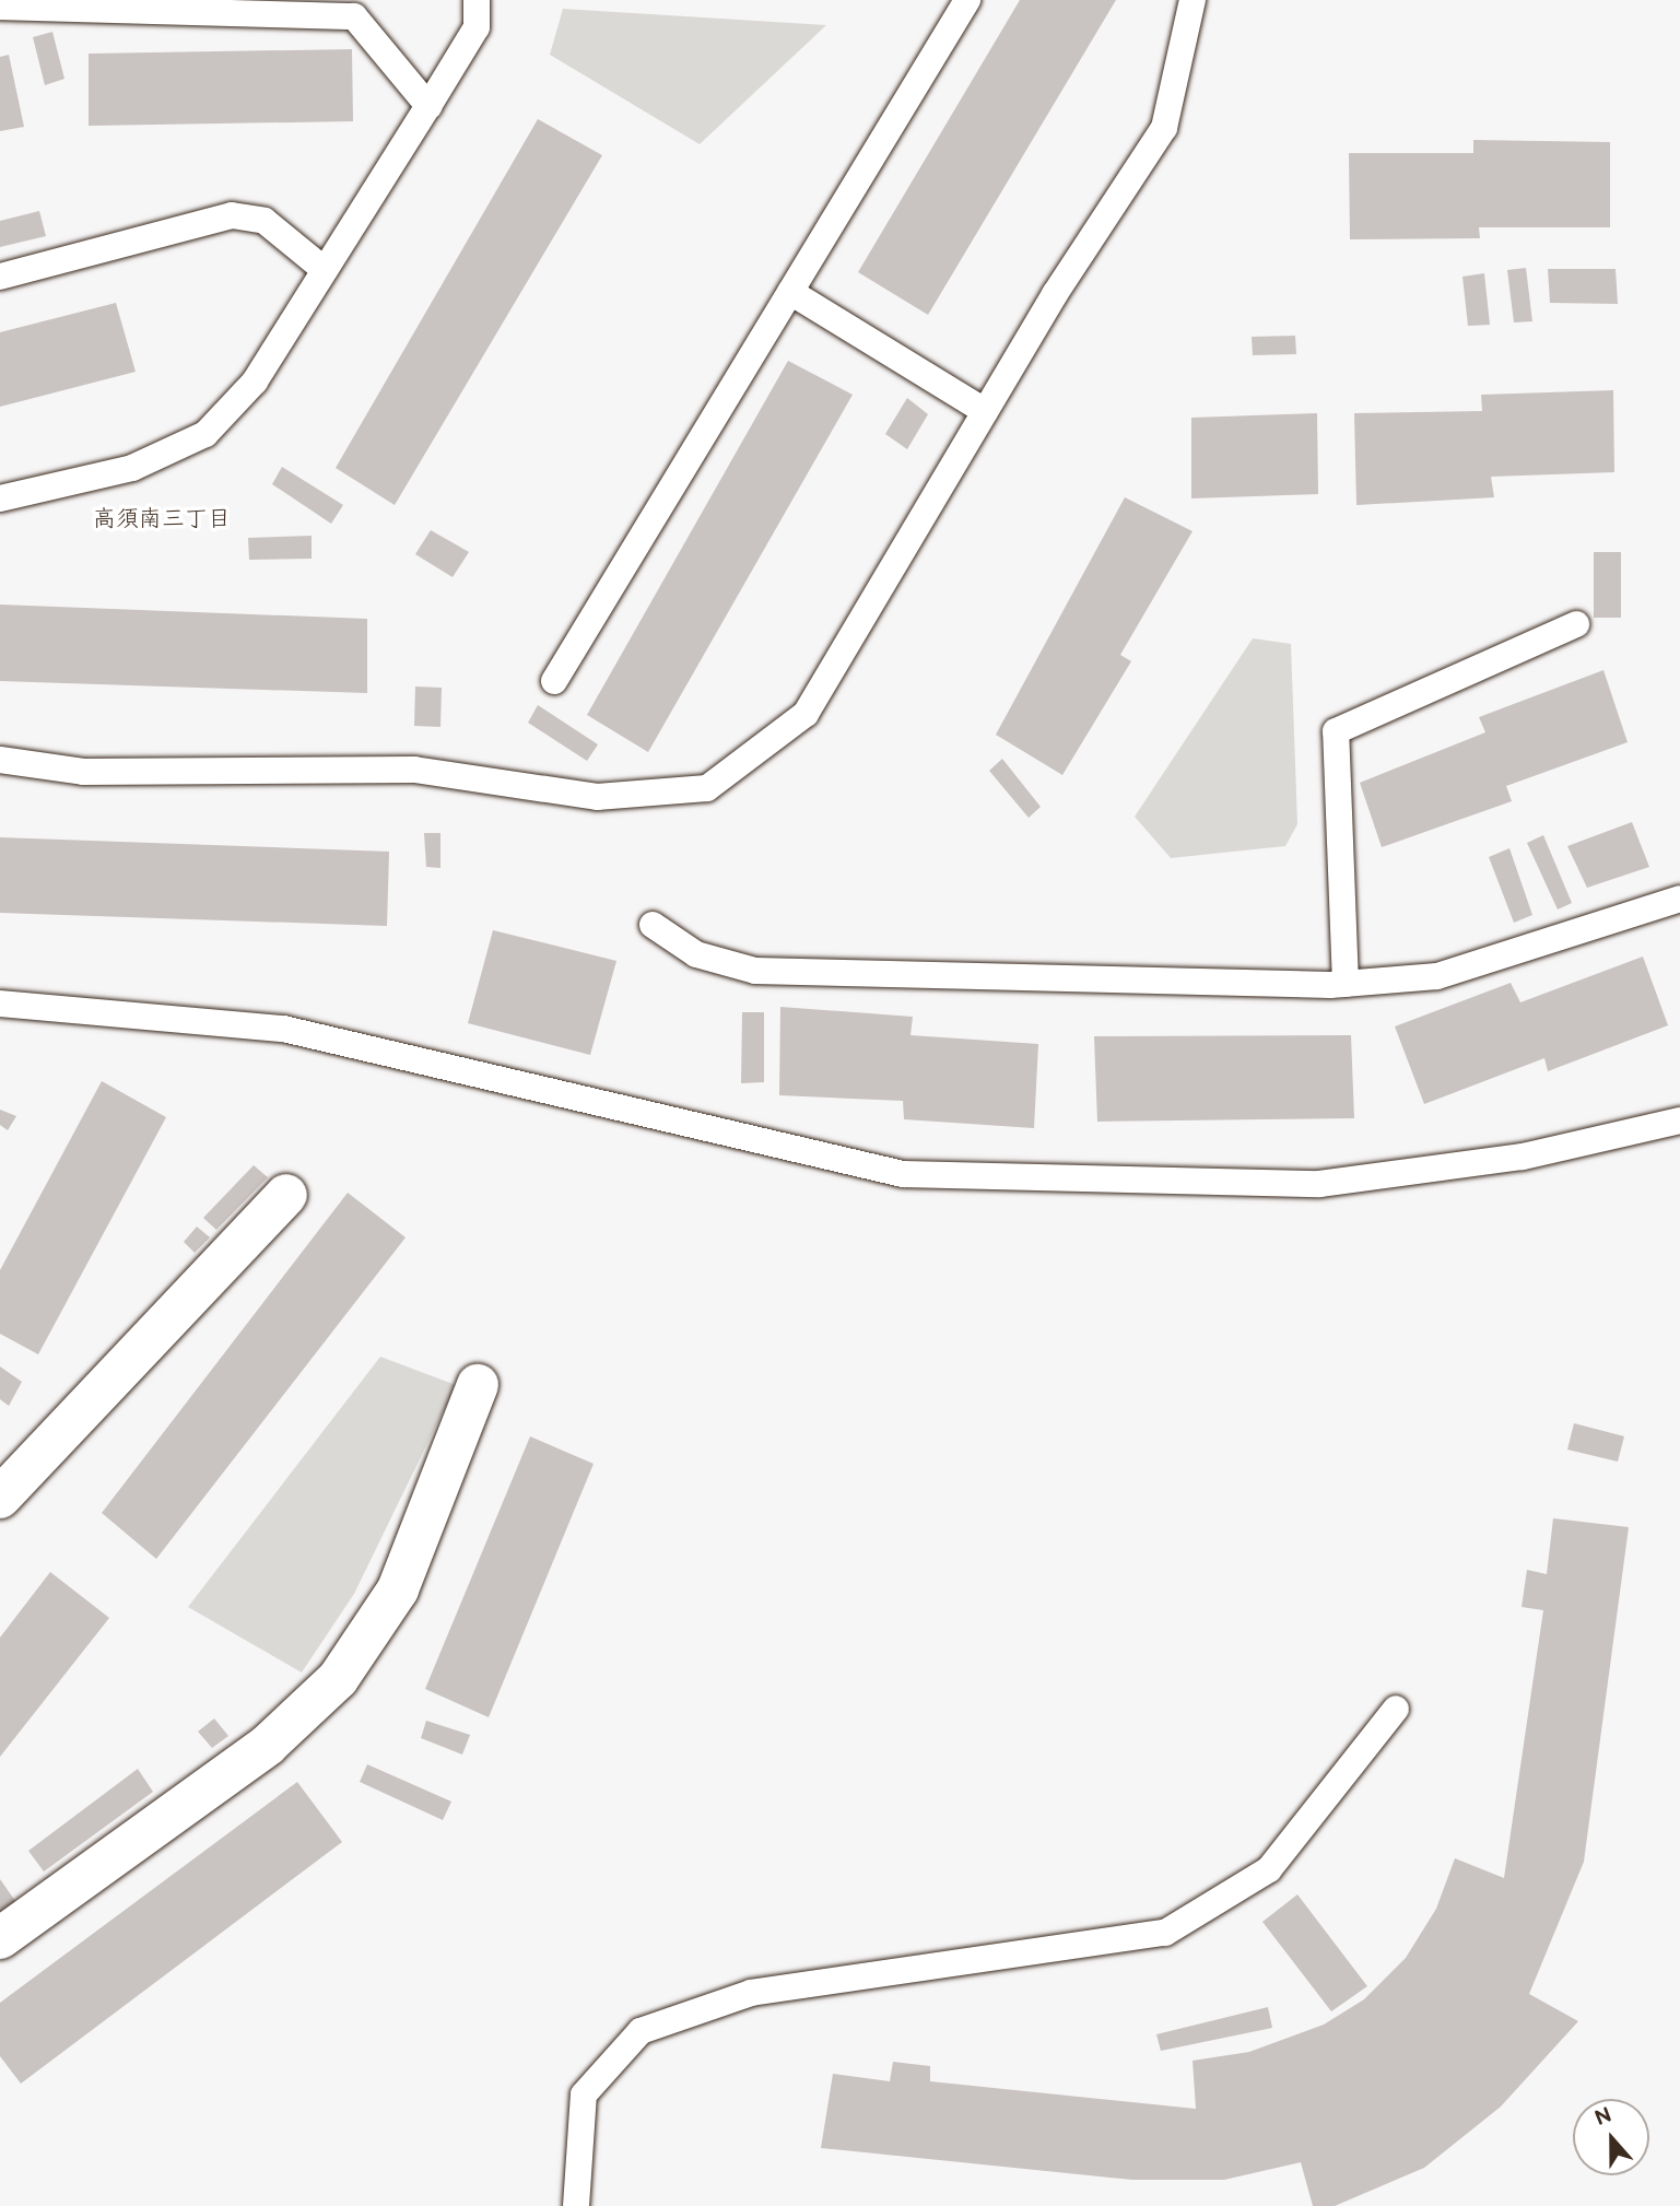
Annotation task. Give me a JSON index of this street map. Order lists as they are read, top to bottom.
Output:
{
  "districts": ["高須南三丁目"],
  "north": "top"
}
